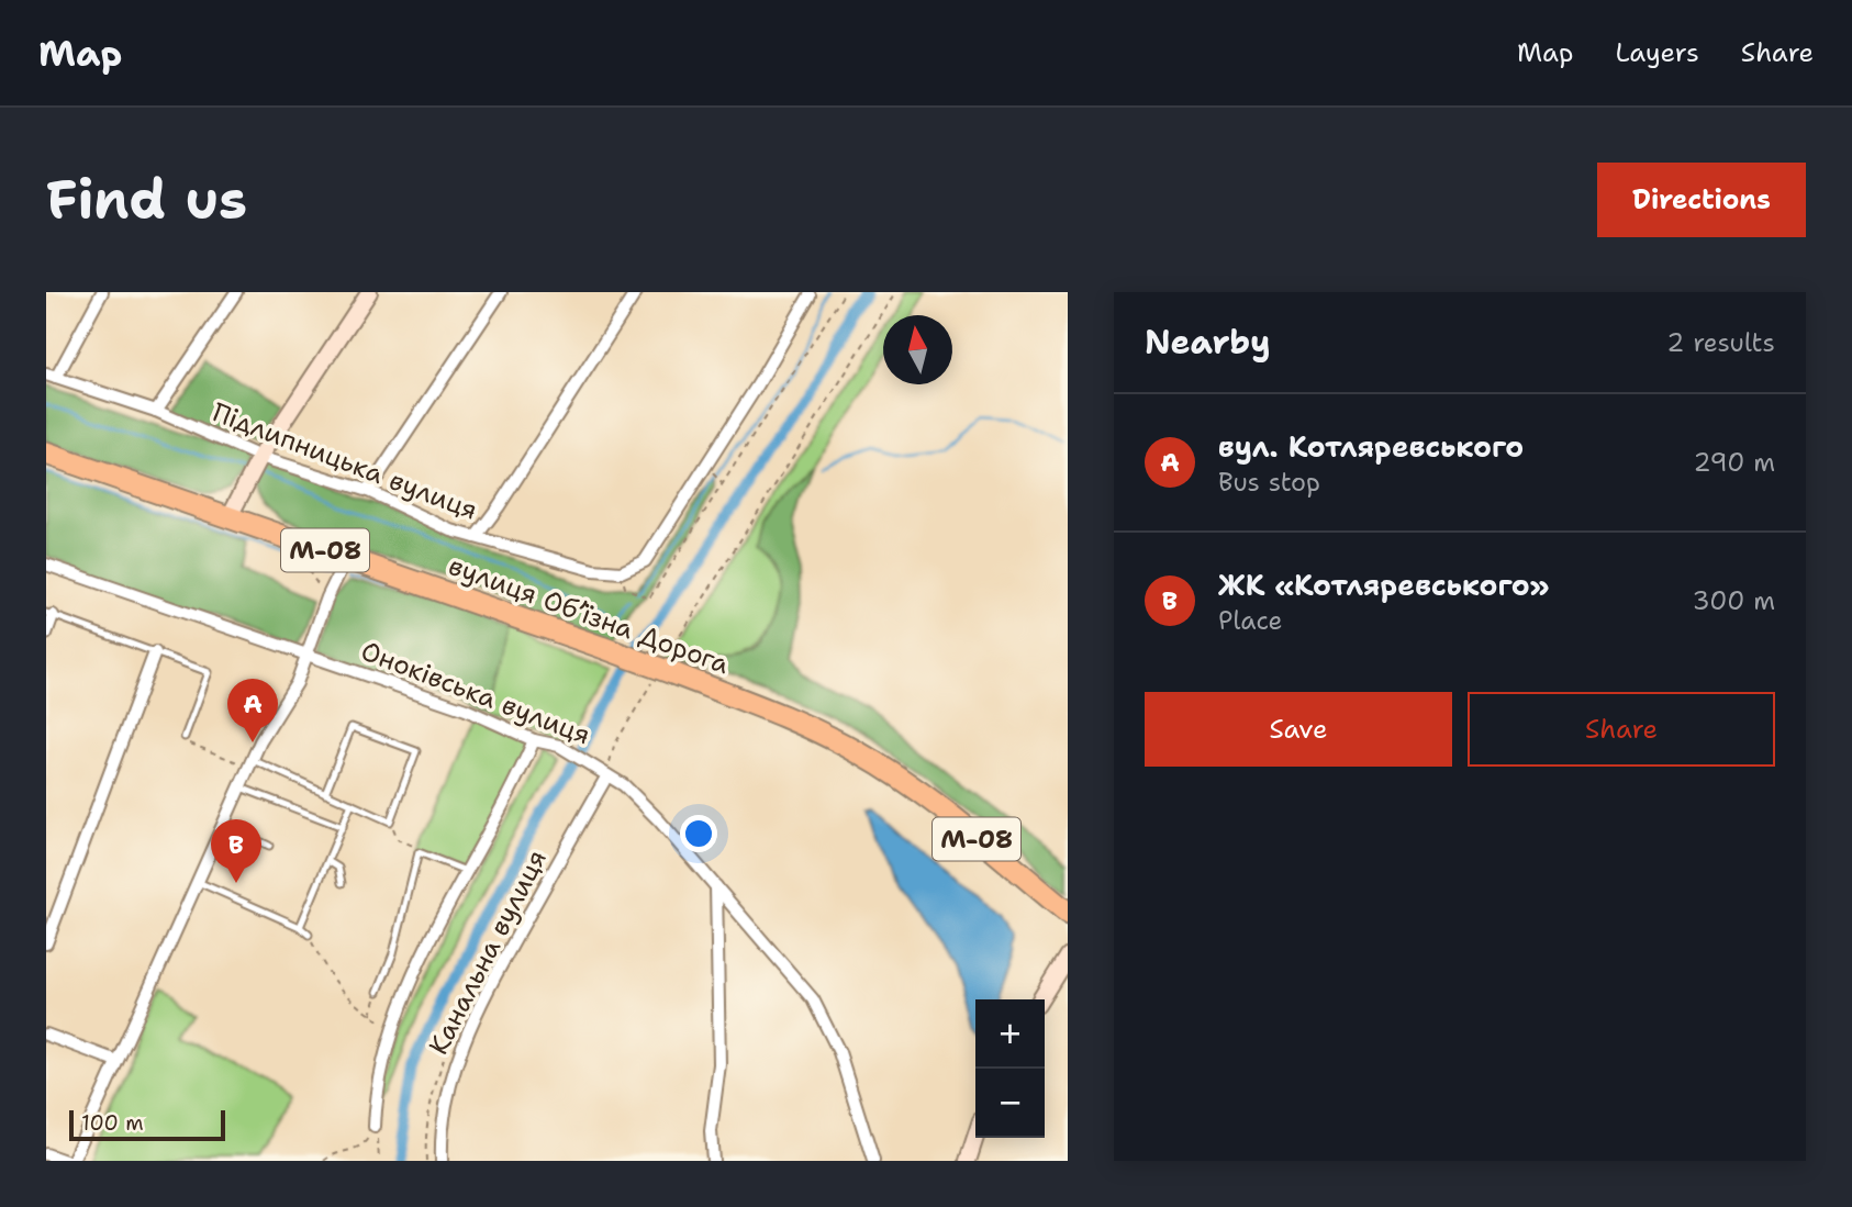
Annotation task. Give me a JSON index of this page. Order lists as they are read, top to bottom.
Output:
{
  "streets": {
    "highway": ["М-08", "вулиця Обʼїзна Дорога"],
    "street": ["Підлипницька вулиця", "Оноківська вулиця", "Канальна вулиця"]
  },
  "crossings": [
    ["Оноківська вулиця", "Канальна вулиця"]
  ],
  "scale_bar": "100 m",
  "north": "top",
  "page": {
    "header": "Map",
    "nav": ["Map", "Layers", "Share"],
    "buttons": [
      "Directions",
      ["Save", "Share"]
    ],
    "title": "Find us",
    "heading": ["Nearby", "2 results"],
    "list": [
      {
        "mark": "A",
        "name": "вул. Котляревського",
        "note": "Bus stop",
        "value": "290 m"
      },
      {
        "mark": "B",
        "name": "ЖК «Котляревського»",
        "note": "Place",
        "value": "300 m"
      }
    ],
    "pins": ["A", "B"],
    "map_buttons": ["+", "−"],
    "scale": "100 m"
  }
}
